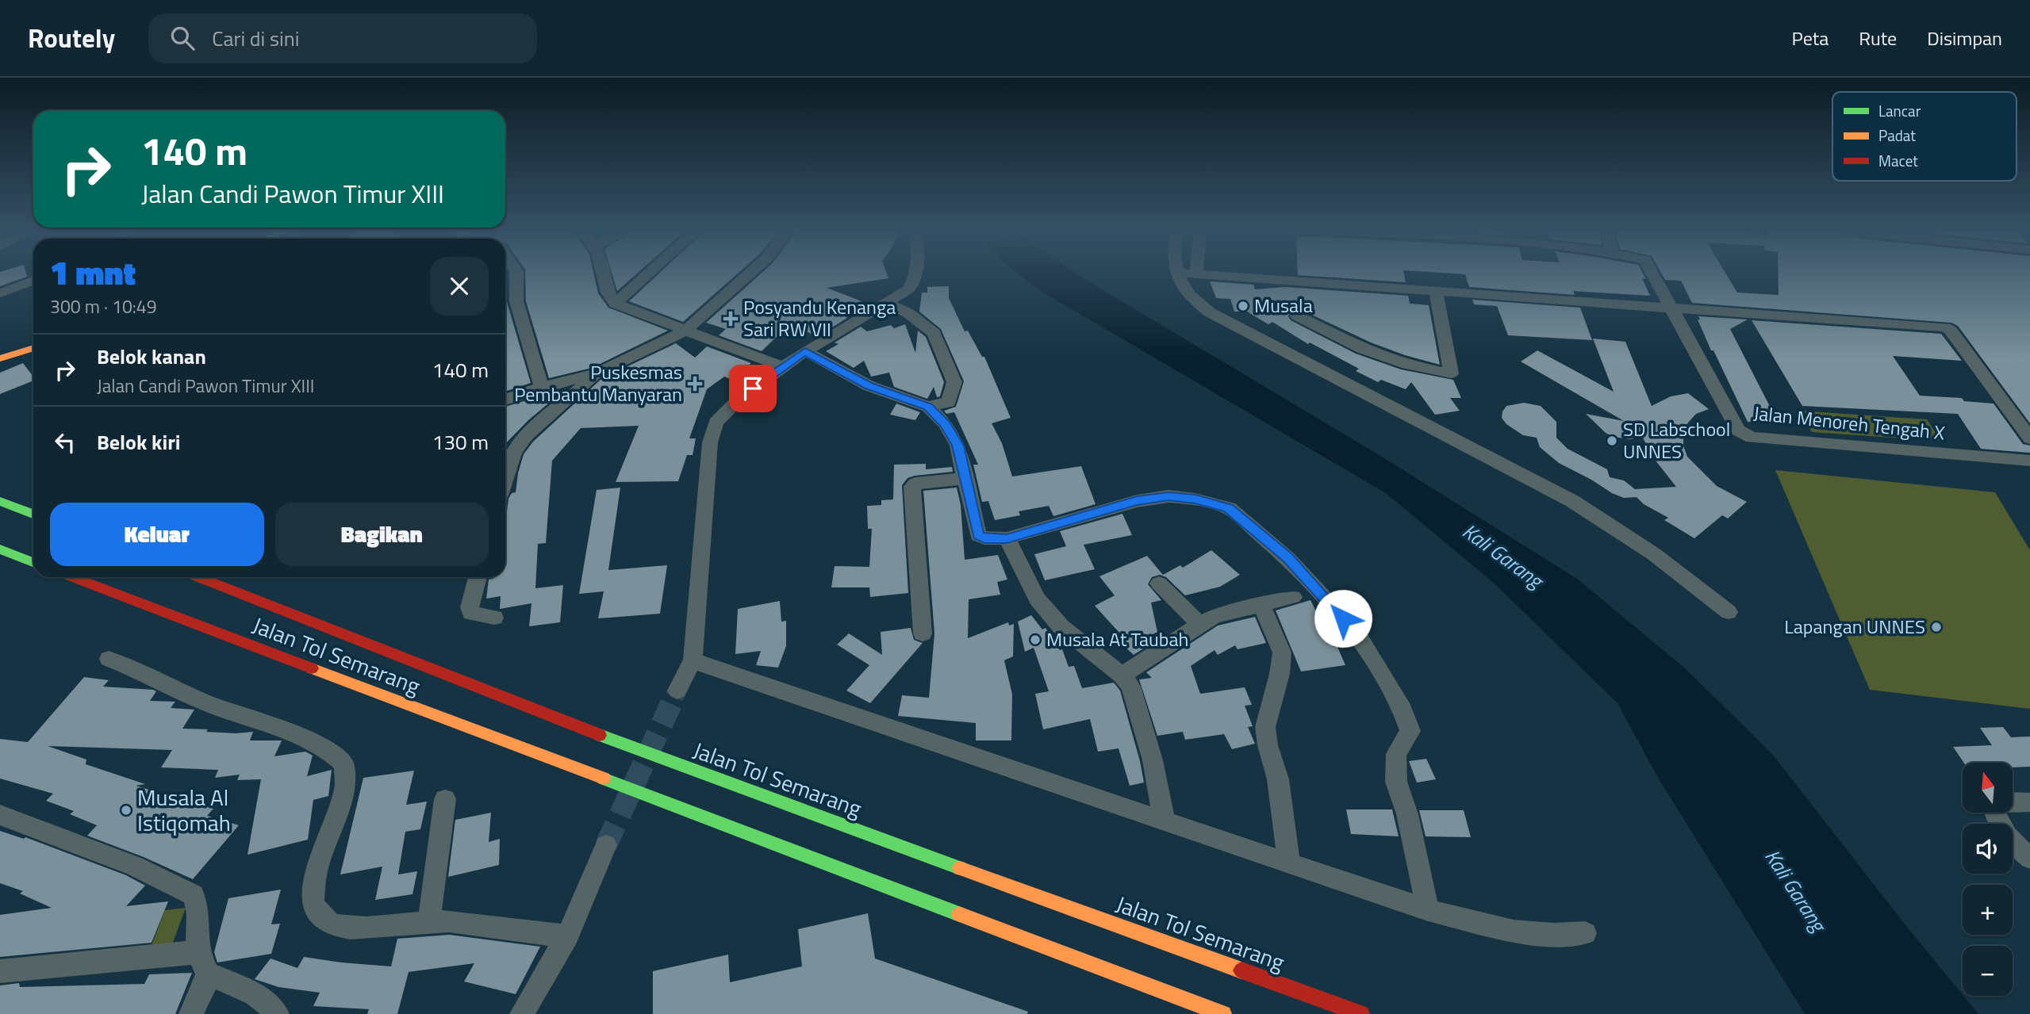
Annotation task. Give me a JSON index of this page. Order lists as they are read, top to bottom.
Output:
{
  "streets": {
    "main road": ["Jalan Tol Semarang"],
    "street": ["Jalan Menoreh Tengah X"]
  },
  "water": ["Kali Garang"],
  "places": {
    "other": [
      "Musala",
      "SD Labschool UNNES",
      "Lapangan UNNES",
      "Musala At Taubah",
      "Musala Al Istiqomah"
    ],
    "health": ["Posyandu Kenanga Sari RW VII", "Puskesmas Pembantu Manyaran"]
  },
  "legend": ["Lancar", "Padat", "Macet"],
  "north": "top",
  "page": {
    "header": "Routely",
    "search": "Cari di sini",
    "nav": ["Peta", "Rute", "Disimpan"],
    "turn": ["140 m", "Jalan Candi Pawon Timur XIII"],
    "heading": ["1 mnt", "300 m · 10:49"],
    "list": [
      {
        "name": "Belok kanan",
        "note": "Jalan Candi Pawon Timur XIII",
        "value": "140 m"
      },
      {
        "name": "Belok kiri",
        "value": "130 m"
      }
    ],
    "buttons": ["Keluar", "Bagikan"],
    "map_buttons": ["+", "−"]
  }
}
